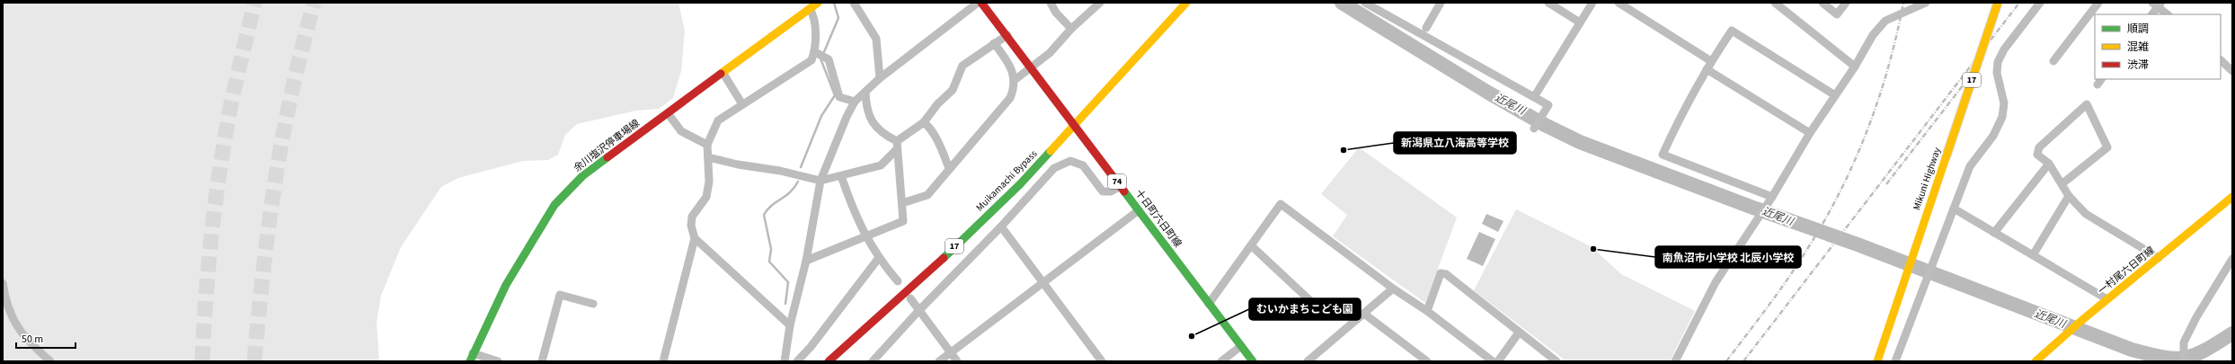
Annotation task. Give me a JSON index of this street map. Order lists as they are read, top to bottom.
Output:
{
  "streets": {
    "main road": [
      "17",
      "余川塩沢停車場線",
      "Mikuni Highway",
      "Muikamachi Bypass",
      "74",
      "十日町六日町線",
      "一村尾六日町線"
    ]
  },
  "crossings": [
    ["Muikamachi Bypass", "十日町六日町線"]
  ],
  "water": ["近尾川"],
  "places": ["新潟県立八海高等学校", "南魚沼市小学校 北辰小学校", "むいかまちこども園"],
  "legend": ["順調", "混雑", "渋滞"],
  "scale_bar": "50 m"
}
